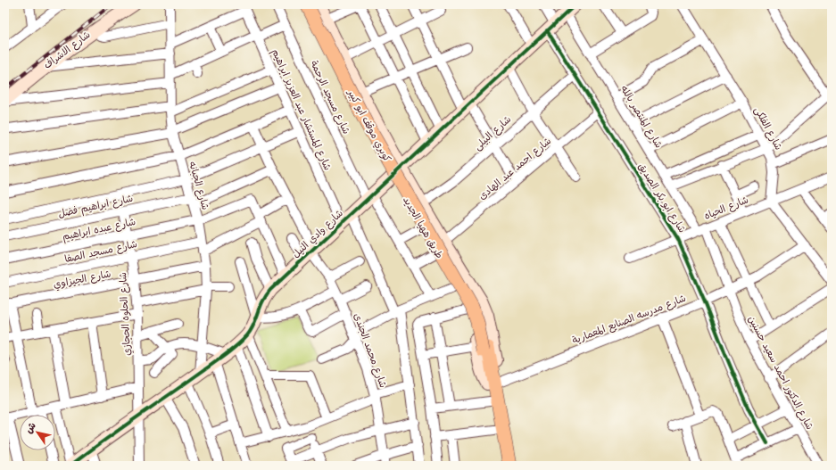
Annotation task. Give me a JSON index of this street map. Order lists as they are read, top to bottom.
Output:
{
  "streets": {
    "main road": ["كوبري موقف ابو كبير", "طريق ههيا الجديد"],
    "street": [
      "شارع الاشراف",
      "شارع مسجد الرحمة",
      "شارع المستشار عبد العزيز ابراهيم",
      "شارع المنتصر بالله",
      "شارع الفلكى",
      "شارع البيلى",
      "شارع احمد عبد الهادى",
      "شارع الجبانه",
      "شارع ابو بكر الصديق",
      "شارع ابراهيم فضل",
      "شارع الحياه",
      "شارع عبده ابراهيم",
      "شارع وادي النيل",
      "شارع مسجد الصفا",
      "شارع الجيزاوي",
      "شارع الحلوه الحجازي",
      "شارع مدرسه الصنايع المعمارية",
      "شارع محمد الجندى",
      "شارع الدكتور احمد سعيد حسنين"
    ]
  },
  "crossings": [
    ["شارع مسجد الرحمة", "شارع احمد عبد الهادى"],
    ["شارع مسجد الرحمة", "شارع وادي النيل"],
    ["شارع المستشار عبد العزيز ابراهيم", "شارع وادي النيل"],
    ["شارع المنتصر بالله", "شارع الحياه"],
    ["شارع المنتصر بالله", "شارع وادي النيل"],
    ["شارع المنتصر بالله", "شارع الدكتور احمد سعيد حسنين"],
    ["كوبري موقف ابو كبير", "طريق ههيا الجديد"],
    ["كوبري موقف ابو كبير", "شارع مدرسه الصنايع المعمارية"],
    ["شارع الفلكى", "شارع الحياه"],
    ["شارع البيلى", "شارع ابو بكر الصديق"],
    ["شارع البيلى", "طريق ههيا الجديد"],
    ["شارع احمد عبد الهادى", "شارع ابو بكر الصديق"],
    ["شارع احمد عبد الهادى", "طريق ههيا الجديد"],
    ["شارع الجبانه", "شارع ابراهيم فضل"],
    ["شارع الجبانه", "شارع عبده ابراهيم"],
    ["شارع الجبانه", "شارع وادي النيل"],
    ["شارع الجبانه", "شارع مسجد الصفا"],
    ["شارع الجبانه", "شارع الجيزاوي"],
    ["شارع ابو بكر الصديق", "شارع الحياه"],
    ["شارع ابو بكر الصديق", "شارع وادي النيل"],
    ["شارع ابو بكر الصديق", "شارع مدرسه الصنايع المعمارية"],
    ["شارع ابراهيم فضل", "شارع الحلوه الحجازي"],
    ["شارع الحياه", "شارع الدكتور احمد سعيد حسنين"],
    ["طريق ههيا الجديد", "شارع وادي النيل"],
    ["طريق ههيا الجديد", "شارع مدرسه الصنايع المعمارية"],
    ["شارع عبده ابراهيم", "شارع الحلوه الحجازي"],
    ["شارع وادي النيل", "شارع الحلوه الحجازي"],
    ["شارع وادي النيل", "شارع محمد الجندى"],
    ["شارع مسجد الصفا", "شارع الحلوه الحجازي"],
    ["شارع الجيزاوي", "شارع الحلوه الحجازي"],
    ["شارع مدرسه الصنايع المعمارية", "شارع الدكتور احمد سعيد حسنين"]
  ],
  "north": "top left"
}
